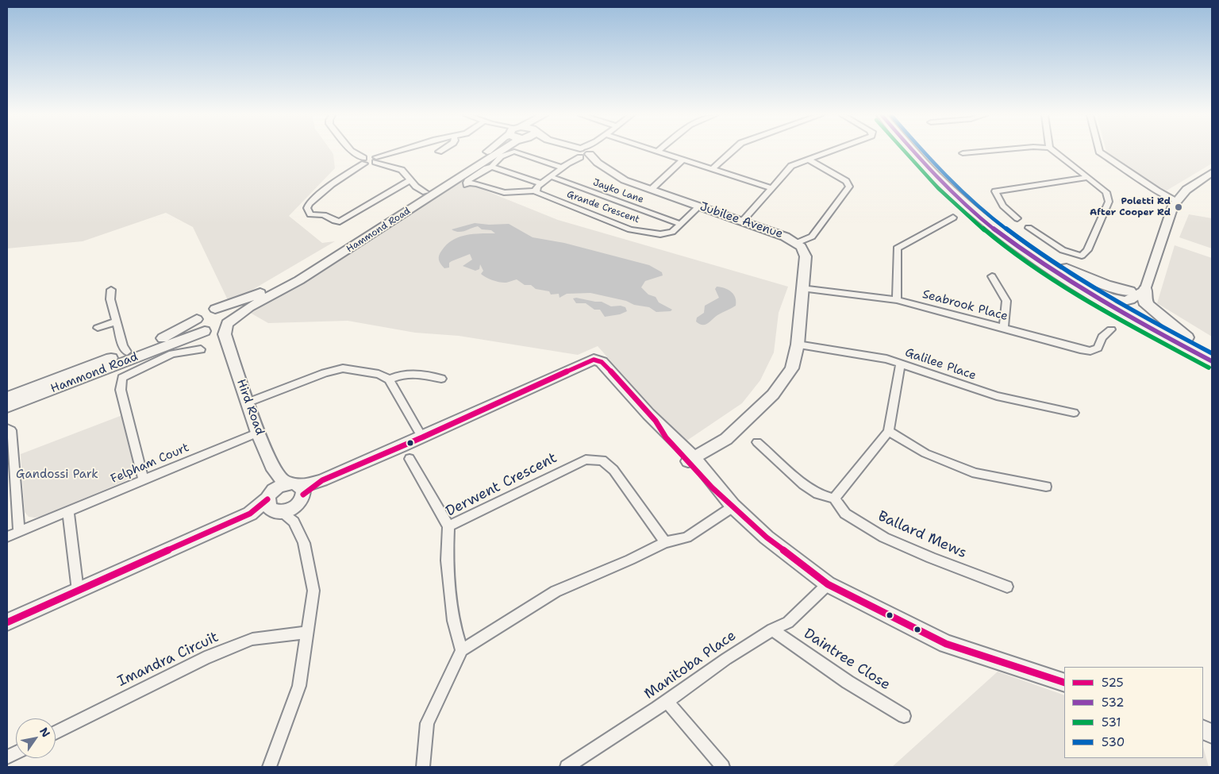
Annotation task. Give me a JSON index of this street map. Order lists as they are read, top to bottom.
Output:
{
  "streets": {
    "main road": ["Jubilee Avenue", "Hammond Road", "Hird Road"],
    "street": [
      "Jayko Lane",
      "Grande Crescent",
      "Seabrook Place",
      "Galilee Place",
      "Felpham Court",
      "Derwent Crescent",
      "Ballard Mews",
      "Imandra Circuit",
      "Daintree Close",
      "Manitoba Place"
    ]
  },
  "crossings": [
    ["Jayko Lane", "Grande Crescent"],
    ["Grande Crescent", "Jubilee Avenue"],
    ["Jubilee Avenue", "Seabrook Place"],
    ["Jubilee Avenue", "Galilee Place"],
    ["Hammond Road", "Hird Road"],
    ["Hird Road", "Felpham Court"],
    ["Daintree Close", "Manitoba Place"]
  ],
  "parks": ["Gandossi Park"],
  "places": ["Poletti Rd After Cooper Rd"],
  "lines": [
    "transit line 532",
    "transit line 531",
    "transit line 530",
    "transit line 525"
  ],
  "legend": [
    "525",
    "532",
    "531",
    "530"
  ],
  "north": "top right"
}
